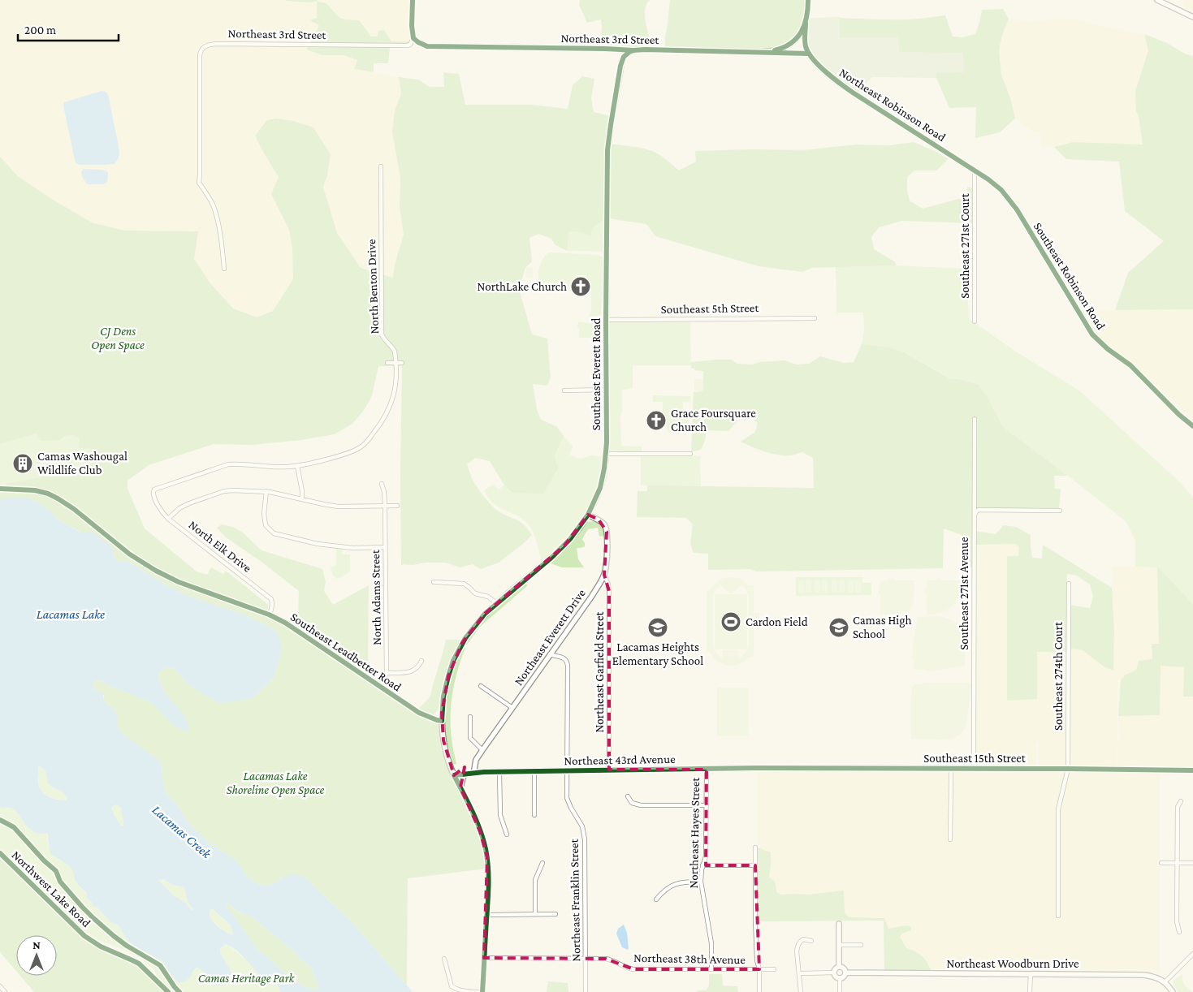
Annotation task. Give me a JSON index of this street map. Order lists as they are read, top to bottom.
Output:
{
  "streets": {
    "main road": ["Northeast 3rd Street", "Southeast Everett Road", "Northwest Lake Road"],
    "street": [
      "Northeast Robinson Road",
      "Southeast 271st Court",
      "Southeast Robinson Road",
      "North Benton Drive",
      "Southeast 5th Street",
      "North Elk Drive",
      "Southeast 271st Avenue",
      "North Adams Street",
      "Northeast Everett Drive",
      "Southeast Leadbetter Road",
      "Northeast Garfield Street",
      "Southeast 274th Court",
      "Southeast 15th Street",
      "Northeast 43rd Avenue",
      "Northeast Hayes Street",
      "Northeast Franklin Street",
      "Northeast 38th Avenue",
      "Northeast Woodburn Drive"
    ]
  },
  "crossings": [
    ["Northeast 3rd Street", "Northeast Robinson Road"],
    ["Northeast 3rd Street", "Southeast Everett Road"],
    ["Northeast Robinson Road", "Southeast 271st Court"],
    ["Northeast Robinson Road", "Southeast Robinson Road"],
    ["Southeast 271st Court", "Southeast Robinson Road"],
    ["North Benton Drive", "North Elk Drive"],
    ["Southeast 5th Street", "Southeast Everett Road"],
    ["Southeast Everett Road", "Northeast Everett Drive"],
    ["Southeast Everett Road", "Southeast Leadbetter Road"],
    ["Southeast Everett Road", "Northeast 43rd Avenue"],
    ["Southeast Everett Road", "Northeast 38th Avenue"],
    ["North Elk Drive", "Southeast Leadbetter Road"],
    ["Southeast 271st Avenue", "Southeast 15th Street"],
    ["North Adams Street", "Southeast Leadbetter Road"],
    ["Northeast Everett Drive", "Northeast Garfield Street"],
    ["Northeast Everett Drive", "Northeast 43rd Avenue"],
    ["Northeast Everett Drive", "Northeast Franklin Street"],
    ["Northeast Garfield Street", "Northeast 43rd Avenue"],
    ["Southeast 274th Court", "Southeast 15th Street"],
    ["Southeast 15th Street", "Northeast 43rd Avenue"],
    ["Northeast 43rd Avenue", "Northeast Hayes Street"],
    ["Northeast 43rd Avenue", "Northeast Franklin Street"],
    ["Northeast Hayes Street", "Northeast 38th Avenue"],
    ["Northeast Franklin Street", "Northeast 38th Avenue"]
  ],
  "water": ["Lacamas Lake", "Lacamas Creek"],
  "parks": ["CJ Dens Open Space", "Lacamas Lake Shoreline Open Space", "Camas Heritage Park"],
  "places": {
    "church": ["NorthLake Church", "Grace Foursquare Church"],
    "building": ["Camas Washougal Wildlife Club"],
    "sports": ["Cardon Field"],
    "school or university": ["Lacamas Heights Elementary School", "Camas High School"]
  },
  "scale_bar": "200 m",
  "north": "top"
}
